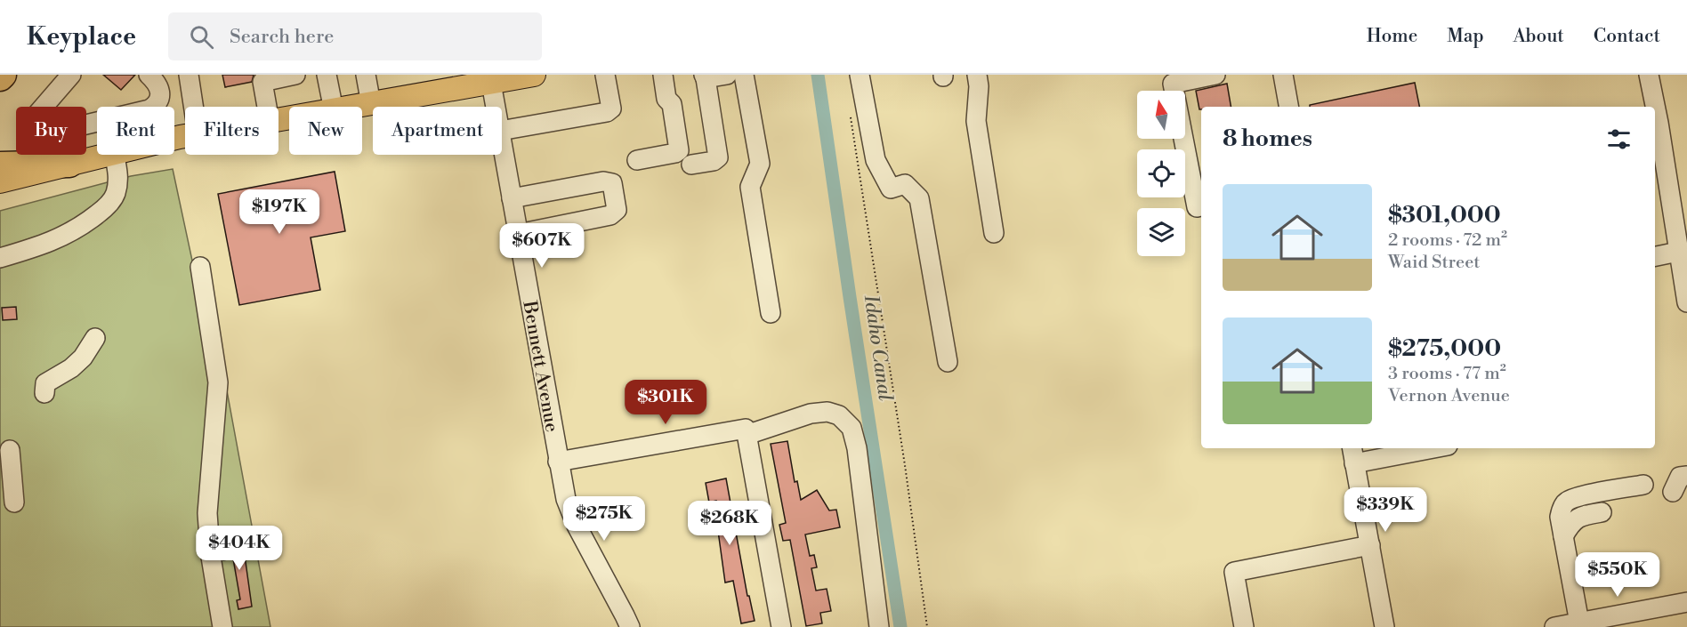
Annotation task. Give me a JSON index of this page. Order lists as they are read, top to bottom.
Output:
{
  "streets": {
    "street": ["Bennett Avenue"]
  },
  "water": ["Idaho Canal"],
  "north": "top",
  "page": {
    "header": "Keyplace",
    "search": "Search here",
    "nav": [
      "Home",
      "Map",
      "About",
      "Contact"
    ],
    "chip": [
      "Buy",
      "Rent",
      "Filters",
      "New",
      "Apartment"
    ],
    "heading": "8 homes",
    "list": [
      {
        "name": "$301,000",
        "note": "2 rooms · 72 m² · Waid Street"
      },
      {
        "name": "$275,000",
        "note": "3 rooms · 77 m² · Vernon Avenue"
      }
    ],
    "price": [
      "$197K",
      "$607K",
      "$301K",
      "$339K",
      "$275K",
      "$268K",
      "$404K",
      "$550K"
    ]
  }
}
